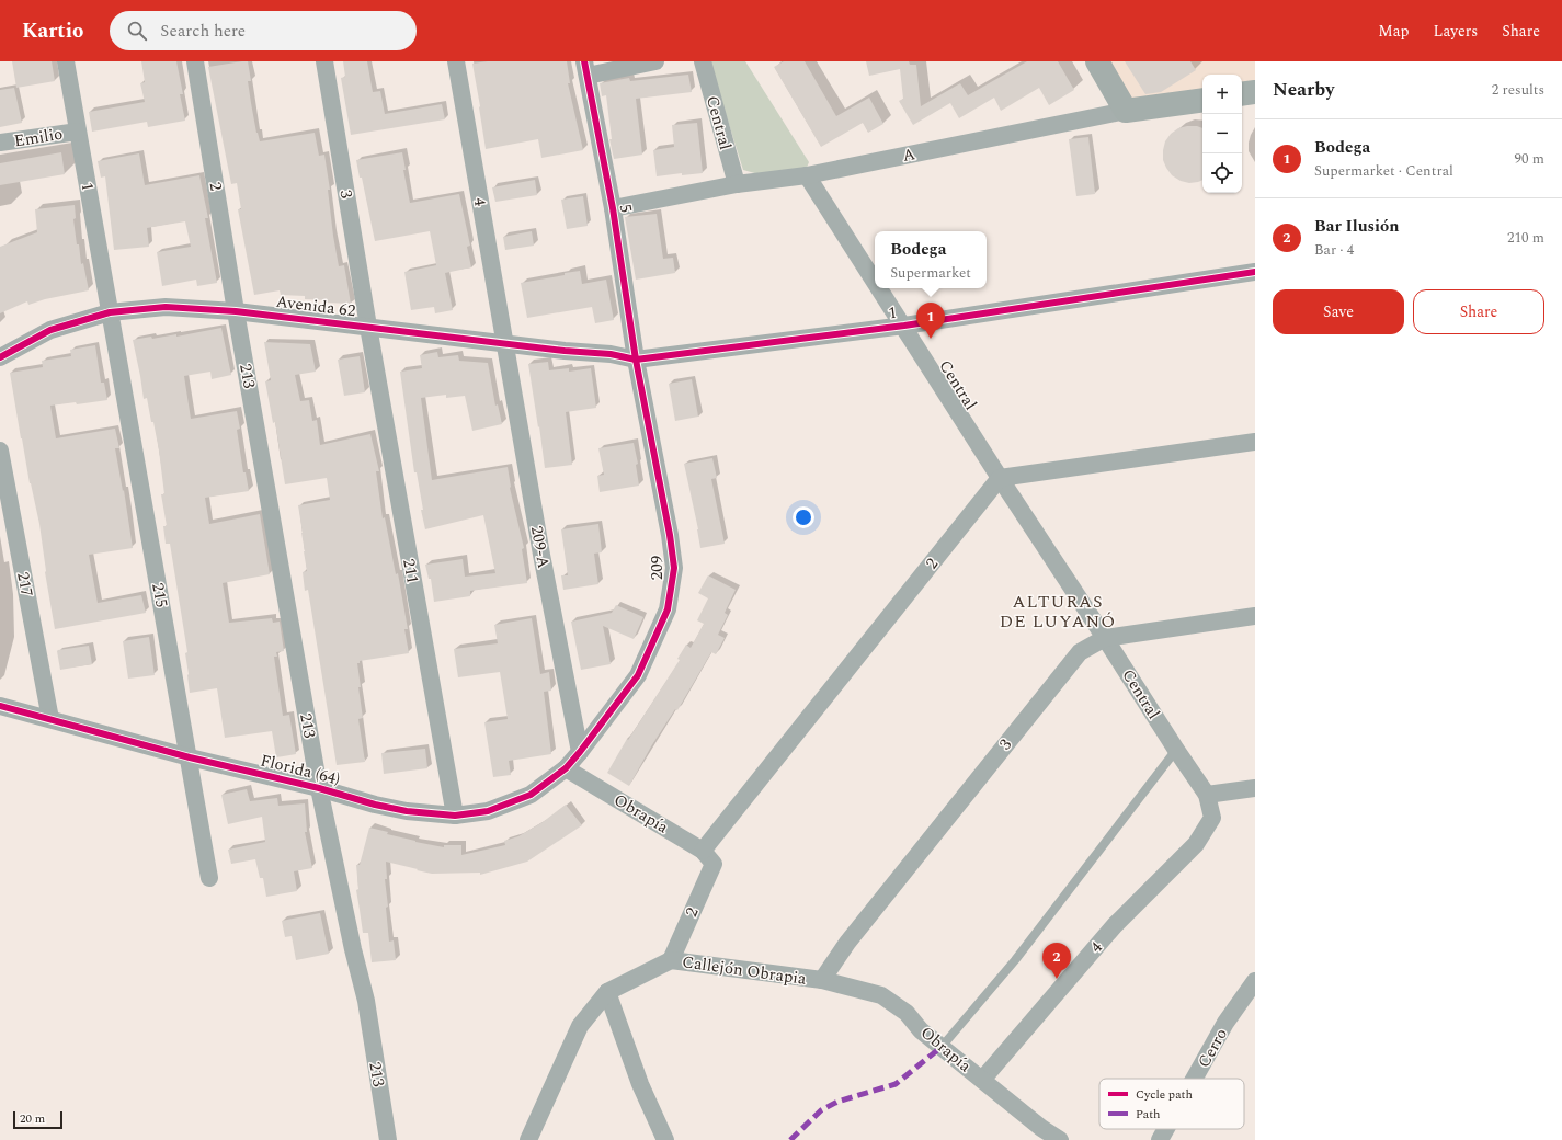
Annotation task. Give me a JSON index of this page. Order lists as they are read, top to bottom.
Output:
{
  "streets": {
    "street": [
      "Central",
      "Emilio",
      "A",
      "1",
      "2",
      "3",
      "4",
      "5",
      "Avenida 62",
      "213",
      "209-A",
      "209",
      "211",
      "217",
      "215",
      "Florida (64)",
      "Obrapía",
      "Callejón Obrapia",
      "Cerro"
    ]
  },
  "crossings": [
    ["Central", "A"],
    ["Central", "1"],
    ["Central", "2"],
    ["Central", "3"],
    ["Central", "4"],
    ["Emilio", "1"],
    ["A", "5"],
    ["1", "5"],
    ["1", "Avenida 62"],
    ["1", "209"],
    ["1", "215"],
    ["2", "Avenida 62"],
    ["2", "213"],
    ["2", "Obrapía"],
    ["2", "Callejón Obrapia"],
    ["3", "Avenida 62"],
    ["3", "211"],
    ["3", "Obrapía"],
    ["3", "Callejón Obrapia"],
    ["4", "Avenida 62"],
    ["4", "209-A"],
    ["4", "Obrapía"],
    ["5", "Avenida 62"],
    ["5", "209"],
    ["Avenida 62", "213"],
    ["Avenida 62", "209-A"],
    ["Avenida 62", "209"],
    ["Avenida 62", "211"],
    ["Avenida 62", "215"],
    ["213", "Florida (64)"],
    ["209-A", "209"],
    ["209-A", "Florida (64)"],
    ["209", "Florida (64)"],
    ["211", "Florida (64)"],
    ["217", "Florida (64)"],
    ["215", "Florida (64)"],
    ["Florida (64)", "Obrapía"],
    ["Obrapía", "Callejón Obrapia"]
  ],
  "districts": ["ALTURAS DE LUYANÓ"],
  "legend": ["Cycle path", "Path"],
  "scale_bar": "20 m",
  "page": {
    "header": "Kartio",
    "search": "Search here",
    "nav": ["Map", "Layers", "Share"],
    "heading": ["Nearby", "2 results"],
    "map_buttons": ["+", "−"],
    "list": [
      {
        "mark": "1",
        "name": "Bodega",
        "note": "Supermarket · Central",
        "value": "90 m"
      },
      {
        "mark": "2",
        "name": "Bar Ilusión",
        "note": "Bar · 4",
        "value": "210 m"
      }
    ],
    "popup": ["Bodega", "Supermarket"],
    "buttons": ["Save", "Share"],
    "pins": ["1", "2"],
    "scale": "20 m"
  }
}
